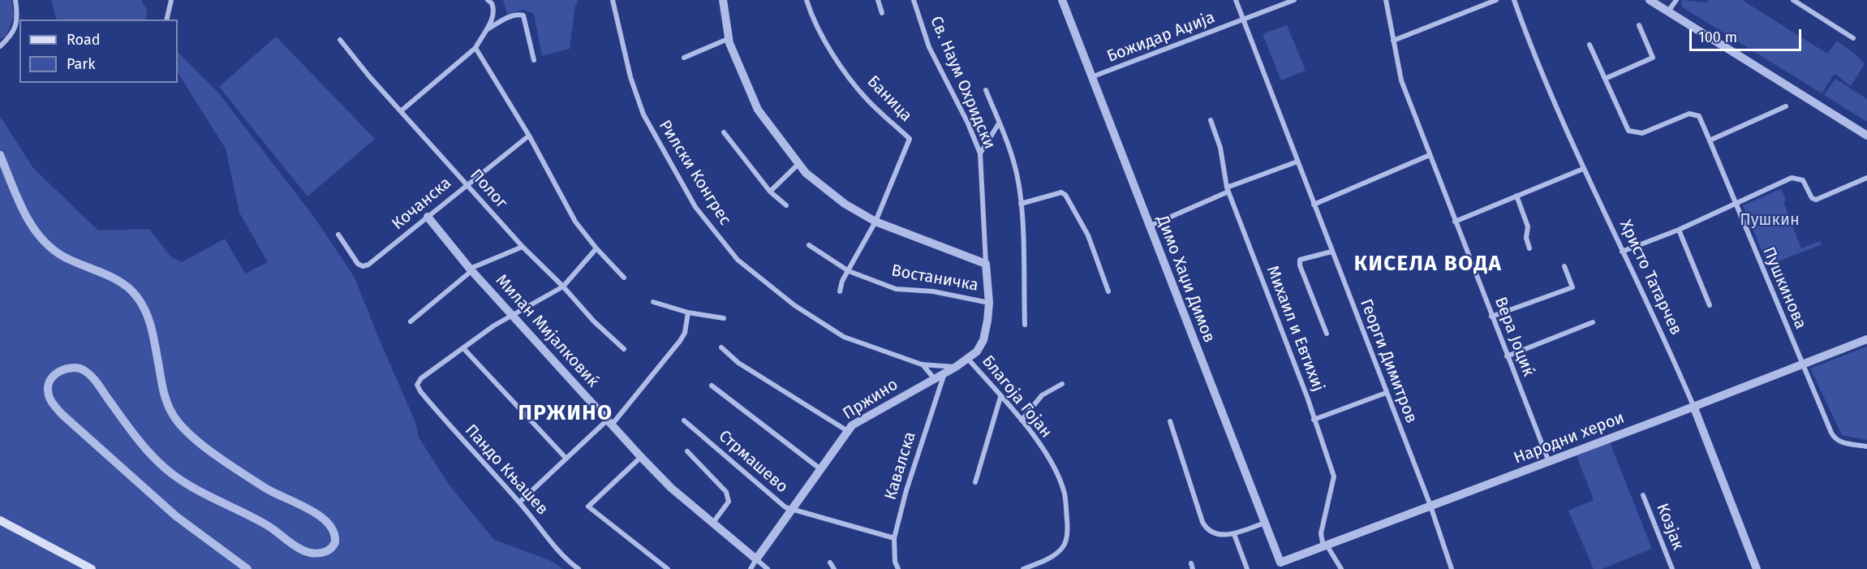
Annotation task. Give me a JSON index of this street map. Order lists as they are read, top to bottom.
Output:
{
  "streets": {
    "street": [
      "Божидар Аџија",
      "Св. Наум Охридски",
      "Баница",
      "Рилски Конгрес",
      "Полог",
      "Кочанска",
      "Христо Татарчев",
      "Востаничка",
      "Димо Хаџи Димов",
      "Пушкинова",
      "Михаил и Евтихиј",
      "Милан Мијалковиќ",
      "Вера Јоциќ",
      "Георги Димитров",
      "Благоја Гојан",
      "Пржино",
      "Народни херои",
      "Стрмашево",
      "Кавалска",
      "Пандо Књашев",
      "Козјак"
    ]
  },
  "crossings": [
    ["Божидар Аџија", "Димо Хаџи Димов"],
    ["Божидар Аџија", "Георги Димитров"],
    ["Св. Наум Охридски", "Востаничка"],
    ["Св. Наум Охридски", "Пржино"],
    ["Баница", "Востаничка"],
    ["Рилски Конгрес", "Пржино"],
    ["Полог", "Кочанска"],
    ["Кочанска", "Милан Мијалковиќ"],
    ["Христо Татарчев", "Народни херои"],
    ["Востаничка", "Пржино"],
    ["Димо Хаџи Димов", "Народни херои"],
    ["Пушкинова", "Народни херои"],
    ["Михаил и Евтихиј", "Народни херои"],
    ["Милан Мијалковиќ", "Пржино"],
    ["Вера Јоциќ", "Народни херои"],
    ["Георги Димитров", "Народни херои"],
    ["Благоја Гојан", "Пржино"],
    ["Пржино", "Стрмашево"],
    ["Пржино", "Кавалска"],
    ["Стрмашево", "Кавалска"]
  ],
  "districts": ["КИСЕЛА ВОДА", "ПРЖИНО"],
  "parks": ["Пушкин"],
  "legend": ["Road", "Park"],
  "scale_bar": "100 m"
}
